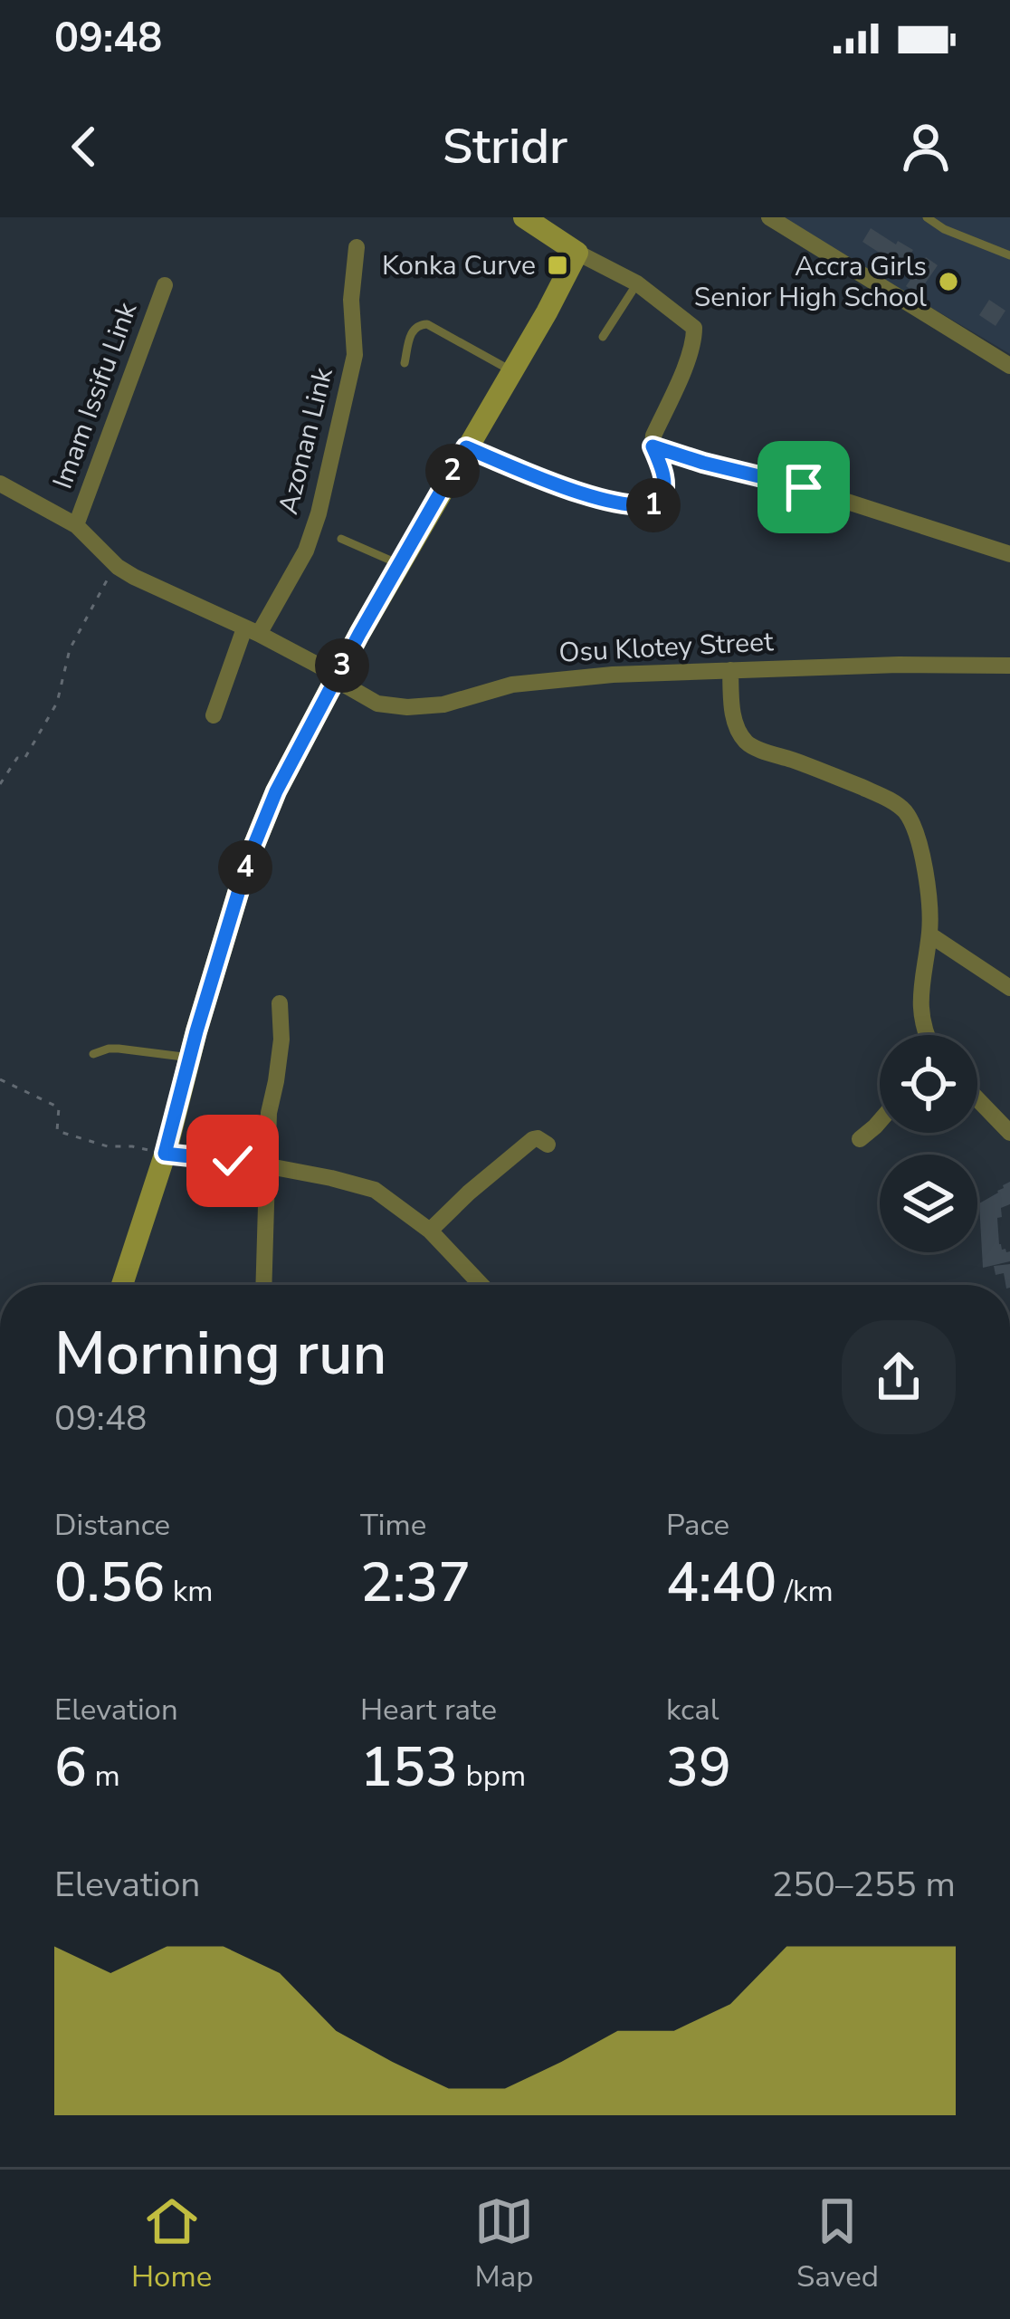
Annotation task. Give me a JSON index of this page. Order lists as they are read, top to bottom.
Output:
{
  "streets": {
    "street": ["Imam Issifu Link", "Azonan Link", "Osu Klotey Street"]
  },
  "crossings": [
    ["Imam Issifu Link", "Osu Klotey Street"],
    ["Azonan Link", "Osu Klotey Street"]
  ],
  "places": {
    "transit": ["Konka Curve"],
    "other": ["Accra Girls Senior High School"]
  },
  "page": {
    "status": "09:48",
    "header": "Stridr",
    "pins": [
      "2",
      "1",
      "3",
      "4"
    ],
    "heading": ["Morning run", "09:48"],
    "stats": [
      ["Distance", "0.56 km"],
      ["Time", "2:37"],
      ["Pace", "4:40 /km"],
      ["Elevation", "6 m"],
      ["Heart rate", "153 bpm"],
      ["kcal", "39"]
    ],
    "chart": ["Elevation", "250–255 m"],
    "tabs": ["Home", "Map", "Saved"]
  }
}
